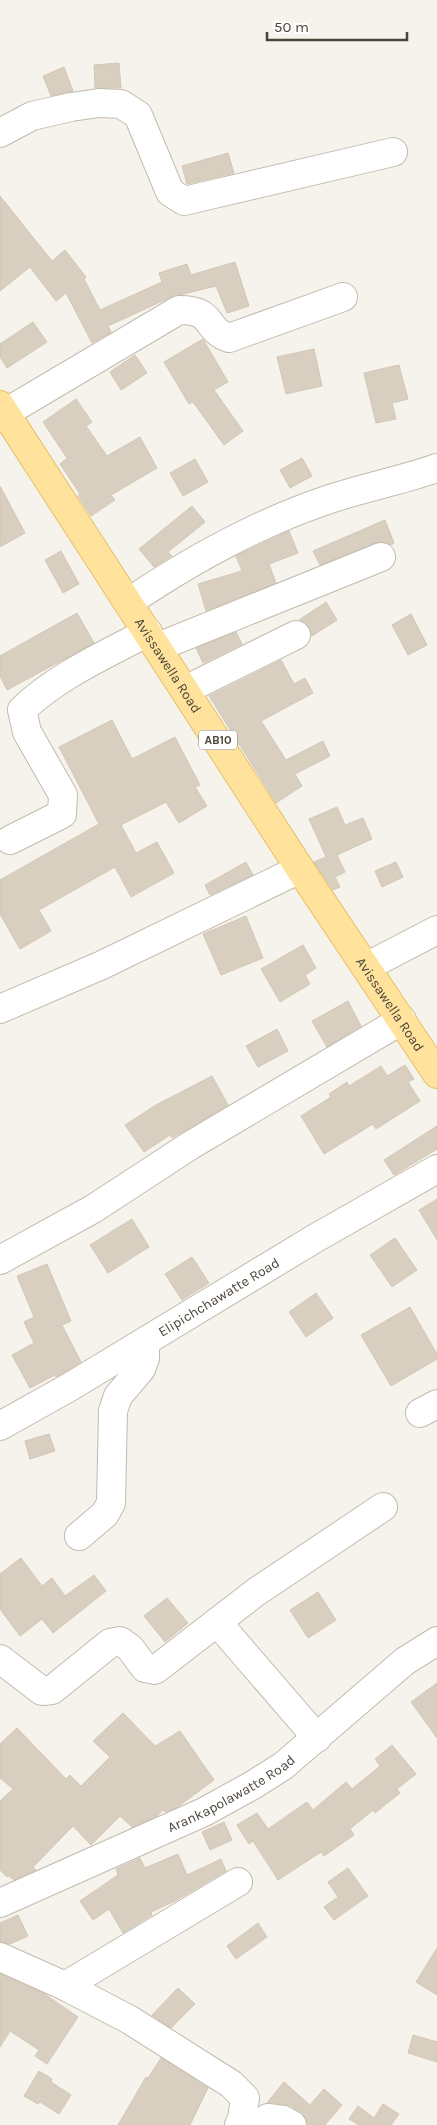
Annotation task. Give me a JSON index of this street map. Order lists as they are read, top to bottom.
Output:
{
  "streets": {
    "main road": ["Avissawella Road", "AB10"],
    "street": ["Elipichchawatte Road", "Arankapolawatte Road"]
  },
  "scale_bar": "50 m"
}
